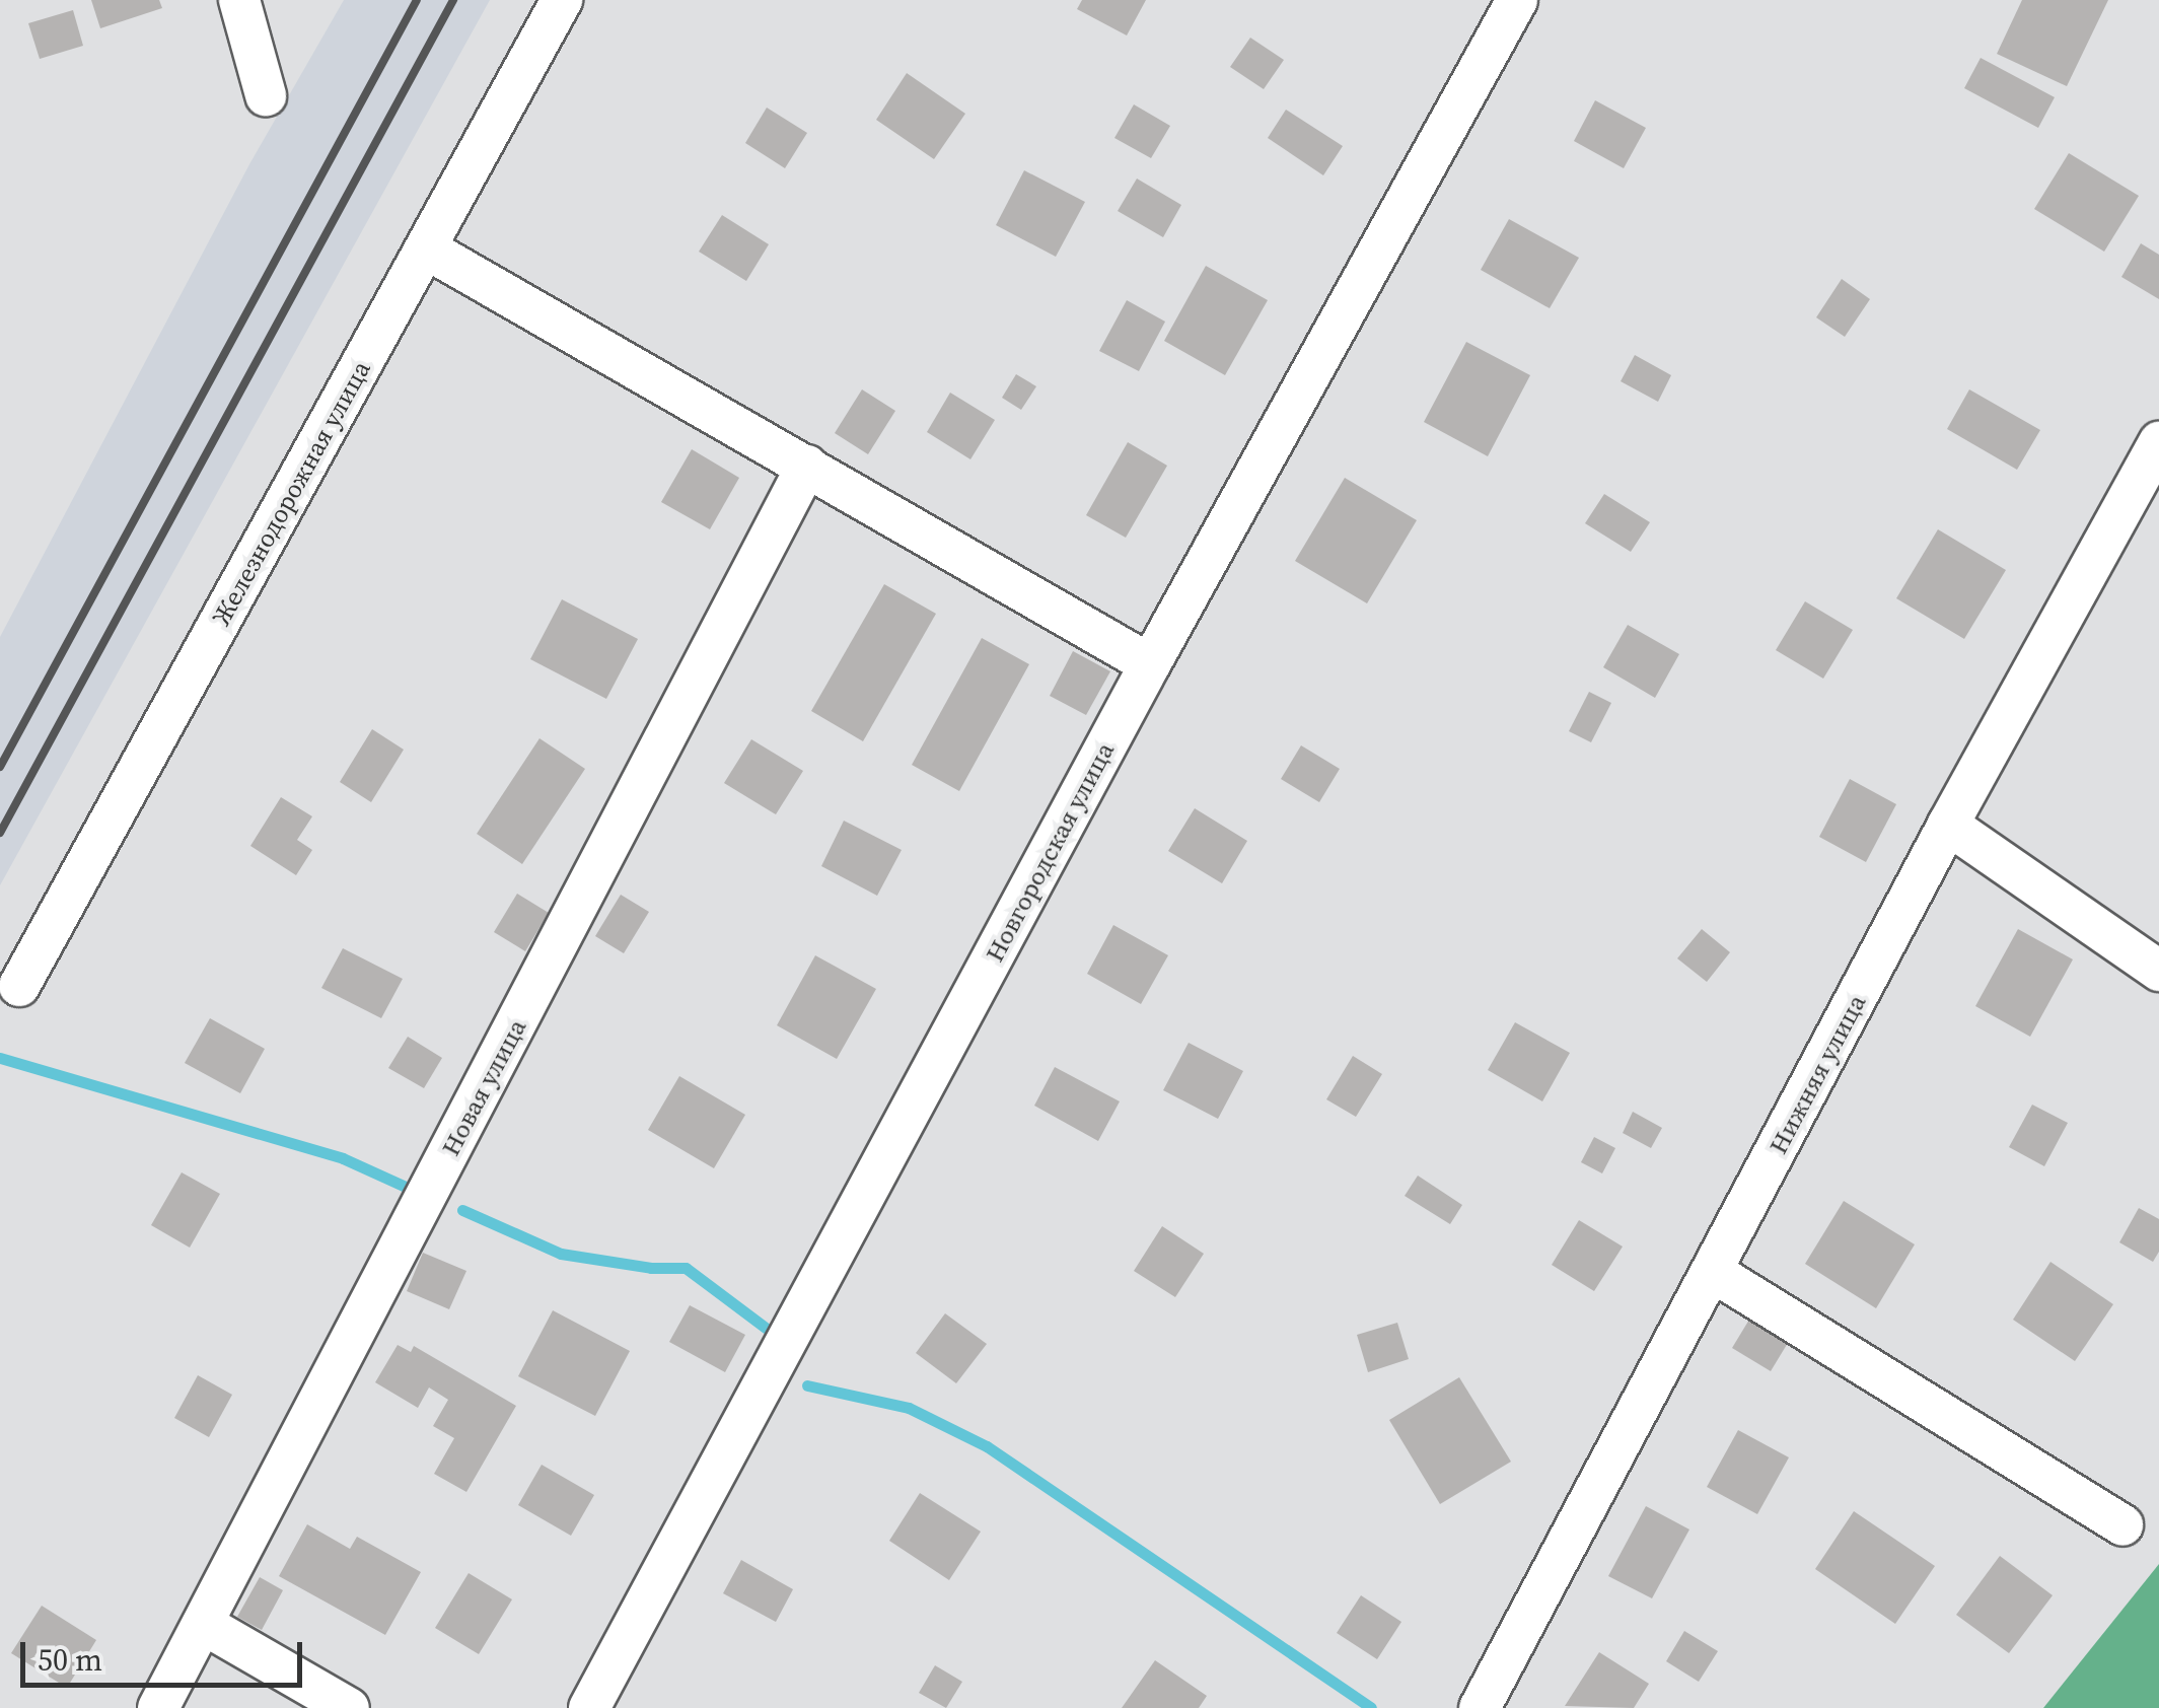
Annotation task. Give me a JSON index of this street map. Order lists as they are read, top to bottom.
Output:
{
  "streets": {
    "street": [
      "Железнодорожная улица",
      "Новгородская улица",
      "Нижняя улица",
      "Новая улица"
    ]
  },
  "scale_bar": "50 m"
}
